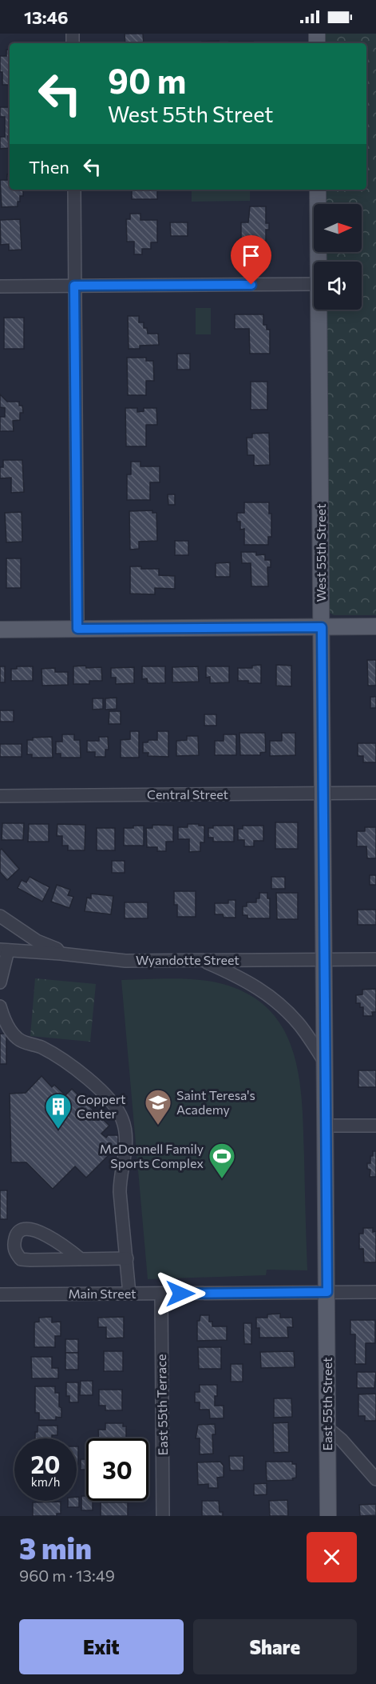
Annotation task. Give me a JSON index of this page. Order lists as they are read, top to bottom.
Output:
{
  "streets": {
    "main road": ["West 55th Street", "East 55th Street"],
    "street": [
      "Central Street",
      "Wyandotte Street",
      "Main Street",
      "East 55th Terrace"
    ]
  },
  "crossings": [
    ["West 55th Street", "Central Street"],
    ["West 55th Street", "Wyandotte Street"],
    ["West 55th Street", "Main Street"],
    ["West 55th Street", "East 55th Street"],
    ["Main Street", "East 55th Street"],
    ["Main Street", "East 55th Terrace"]
  ],
  "places": {
    "school or university": ["Saint Teresa's Academy"],
    "building": ["Goppert Center"],
    "sports": ["McDonnell Family Sports Complex"]
  },
  "north": "right",
  "page": {
    "status": "13:46",
    "turn": ["90 m", "West 55th Street"],
    "then": "Then",
    "speed": "20 km/h",
    "limit": "30",
    "heading": ["3 min", "960 m · 13:49"],
    "buttons": ["Exit", "Share"]
  }
}
